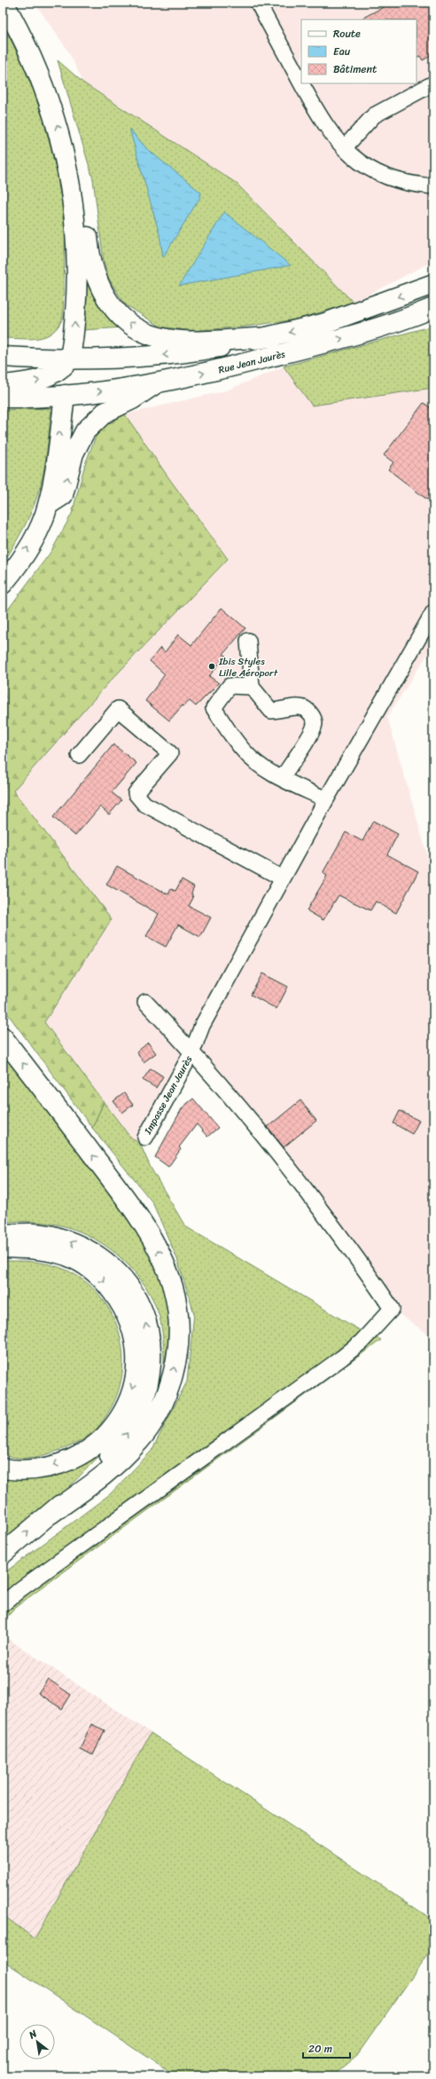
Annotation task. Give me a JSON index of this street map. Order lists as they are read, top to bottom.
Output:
{
  "streets": {
    "main road": ["Rue Jean Jaurès"],
    "street": ["Impasse Jean Jaurès"]
  },
  "places": ["Ibis Styles Lille Aéroport"],
  "legend": ["Route", "Eau", "Bâtiment"],
  "scale_bar": "20 m",
  "north": "top left"
}
